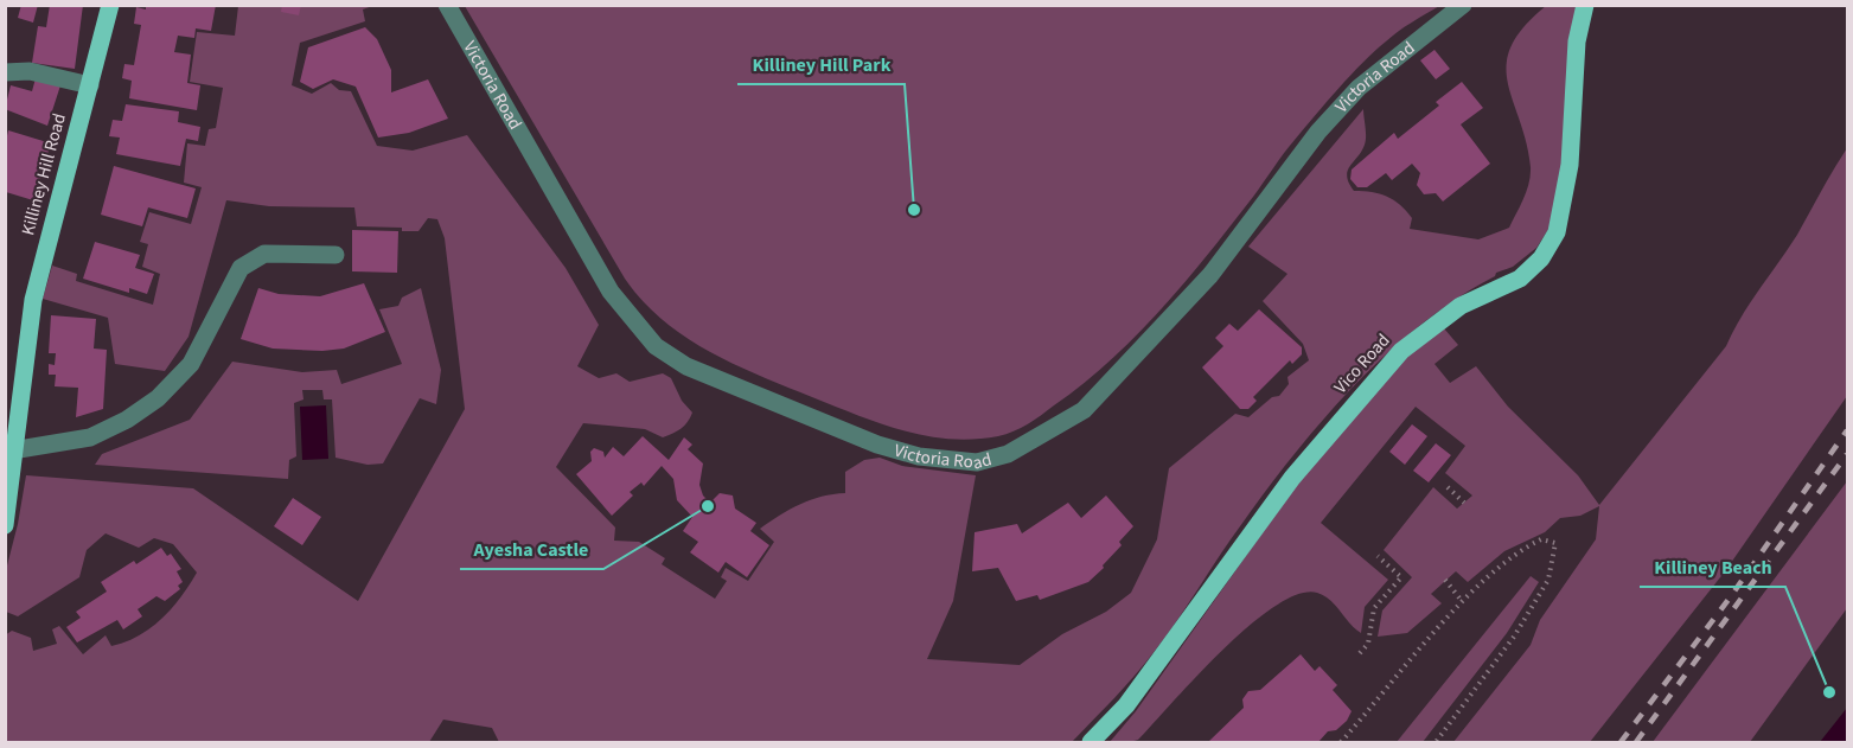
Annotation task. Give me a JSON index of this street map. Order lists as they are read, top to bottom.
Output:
{
  "streets": {
    "main road": ["Killiney Hill Road", "Vico Road"],
    "street": ["Victoria Road"]
  },
  "places": ["Killiney Hill Park", "Ayesha Castle", "Killiney Beach"]
}
